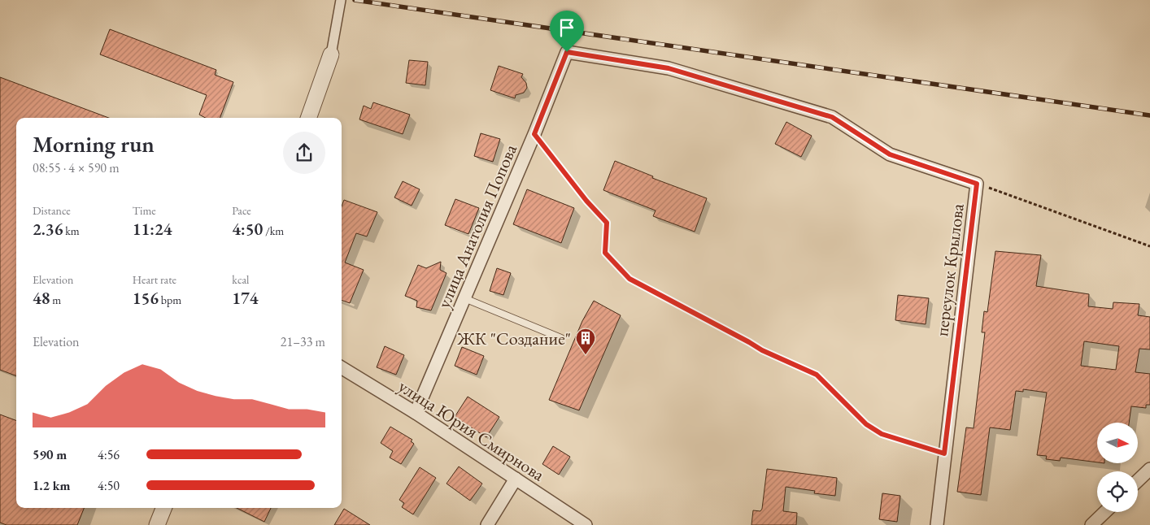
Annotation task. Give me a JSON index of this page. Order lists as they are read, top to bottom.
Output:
{
  "streets": {
    "street": ["улица Анатолия Попова", "переулок Крылова", "улица Юрия Смирнова"]
  },
  "crossings": [
    ["улица Анатолия Попова", "переулок Крылова"],
    ["улица Анатолия Попова", "улица Юрия Смирнова"]
  ],
  "places": {
    "building": ["ЖК \"Создание\""]
  },
  "north": "right",
  "page": {
    "heading": ["Morning run", "08:55 · 4 × 590 m"],
    "stats": [
      ["Distance", "2.36 km"],
      ["Time", "11:24"],
      ["Pace", "4:50 /km"],
      ["Elevation", "48 m"],
      ["Heart rate", "156 bpm"],
      ["kcal", "174"]
    ],
    "chart": ["Elevation", "21–33 m"],
    "list": [
      {
        "name": "590 m",
        "note": "4:56"
      },
      {
        "name": "1.2 km",
        "note": "4:50"
      }
    ]
  }
}
